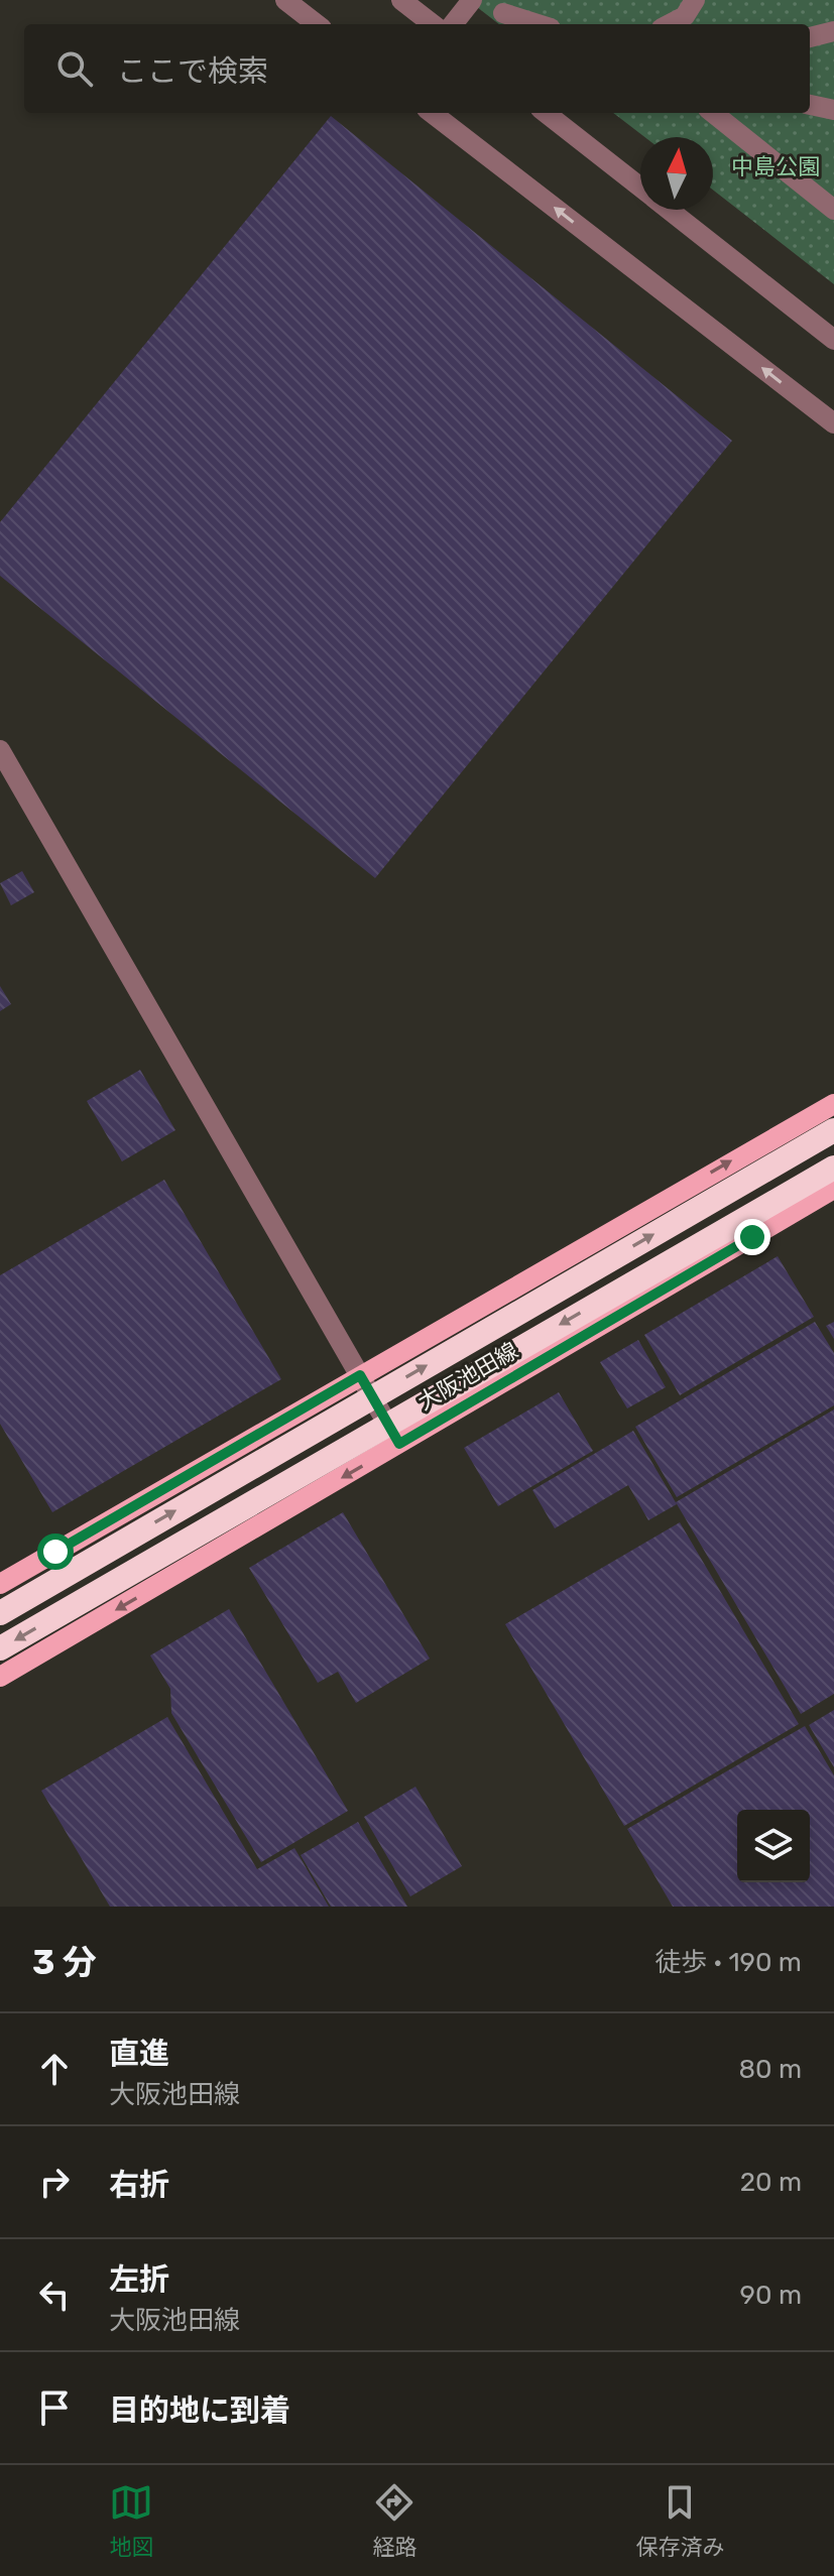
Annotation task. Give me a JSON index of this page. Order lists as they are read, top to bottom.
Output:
{
  "streets": {
    "main road": ["大阪池田線"]
  },
  "parks": ["中島公園"],
  "north": "top",
  "page": {
    "search": "ここで検索",
    "heading": ["3 分", "徒歩 · 190 m"],
    "list": [
      ["直進", "大阪池田線", "80 m"],
      ["右折", "20 m"],
      ["左折", "大阪池田線", "90 m"],
      "目的地に到着"
    ],
    "nav": ["地図", "経路", "保存済み"]
  }
}
